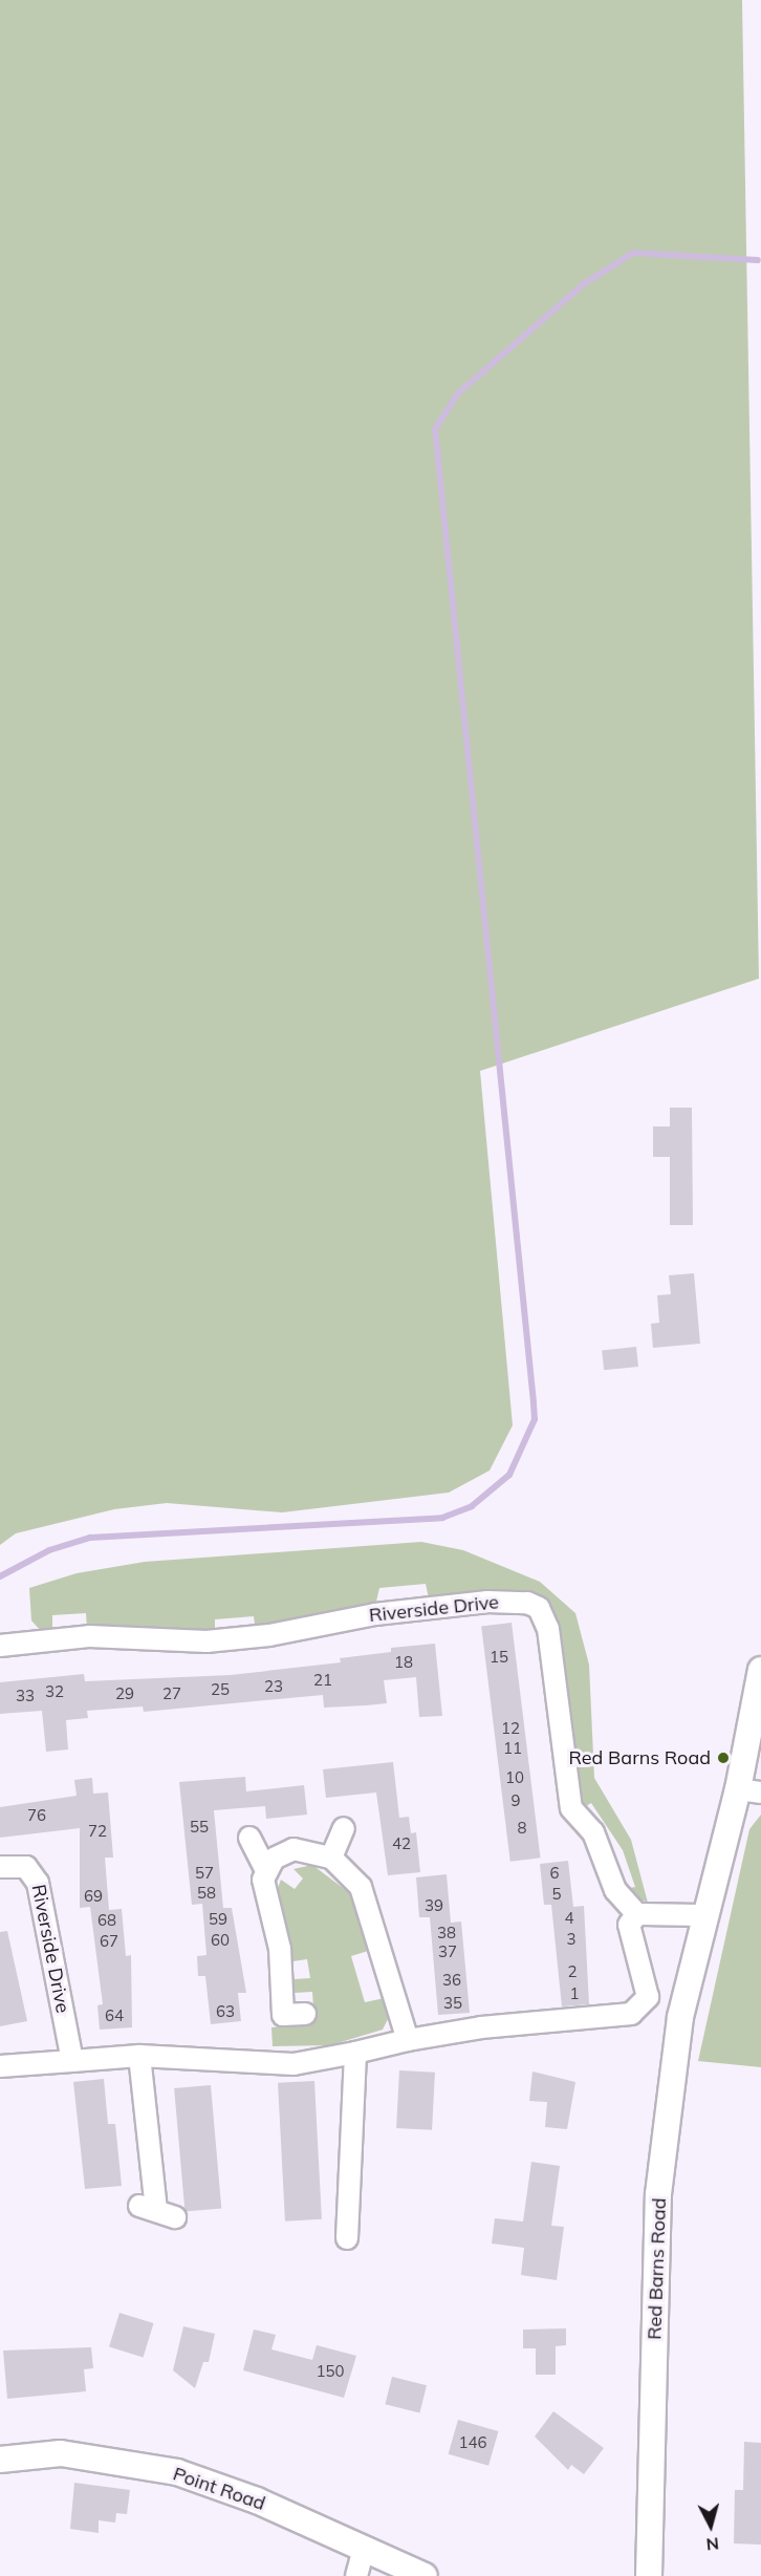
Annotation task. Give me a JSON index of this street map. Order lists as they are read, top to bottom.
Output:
{
  "streets": {
    "street": ["Riverside Drive", "Red Barns Road", "Point Road"]
  },
  "places": ["Red Barns Road"],
  "house_numbers": [
    "15",
    "18",
    "21",
    "23",
    "25",
    "32",
    "29",
    "27",
    "33",
    "12",
    "11",
    "10",
    "9",
    "76",
    "55",
    "8",
    "72",
    "42",
    "57",
    "6",
    "58",
    "5",
    "69",
    "39",
    "4",
    "59",
    "68",
    "38",
    "3",
    "60",
    "67",
    "37",
    "2",
    "36",
    "1",
    "35",
    "63",
    "64",
    "150",
    "146"
  ],
  "north": "bottom"
}
